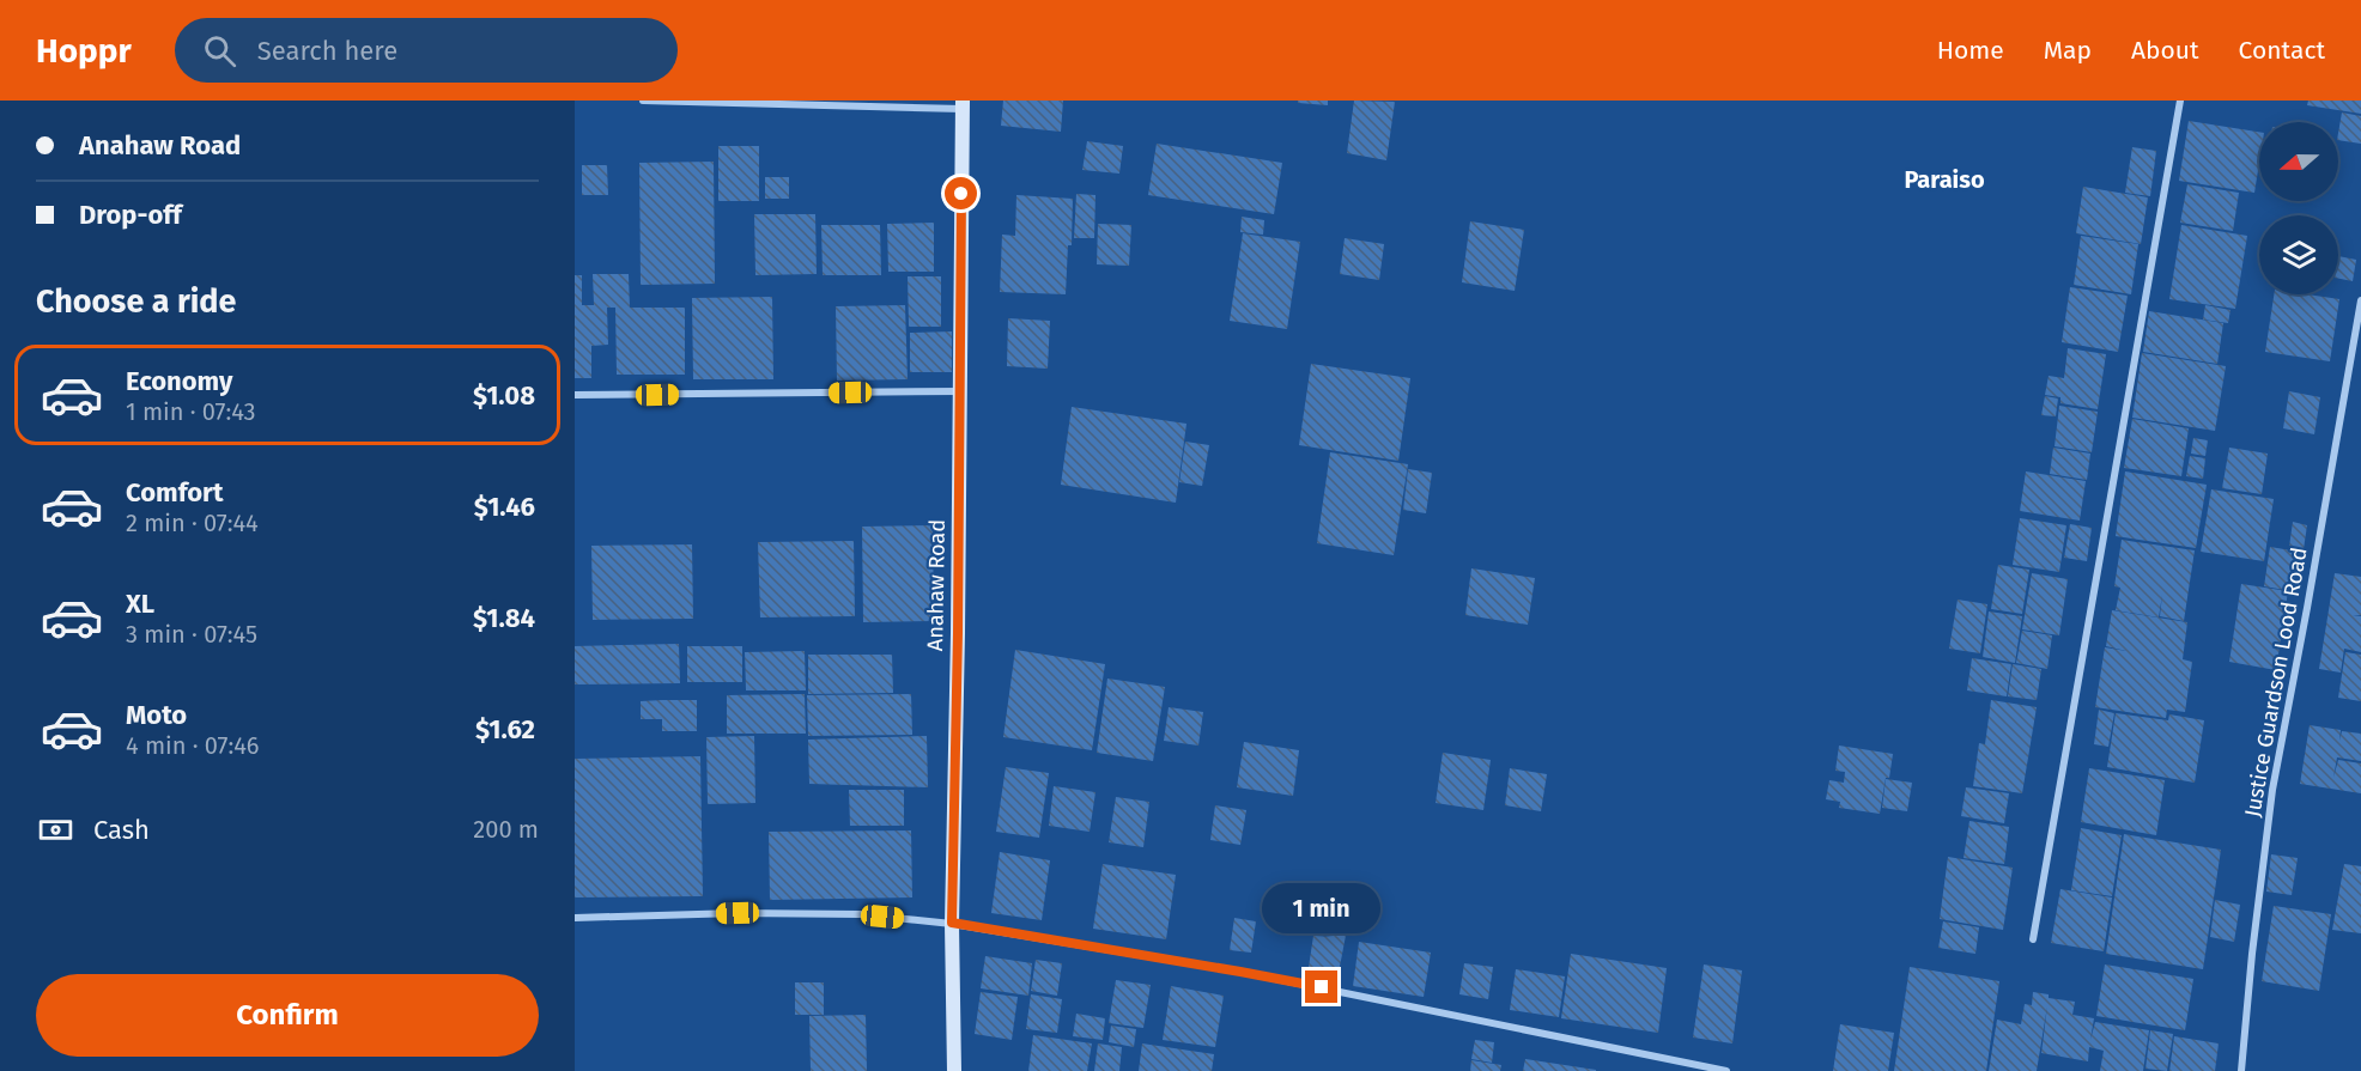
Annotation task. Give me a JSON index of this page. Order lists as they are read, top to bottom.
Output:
{
  "streets": {
    "street": ["Anahaw Road", "Justice Guardson Lood Road"]
  },
  "districts": ["Paraiso"],
  "north": "left",
  "page": {
    "header": "Hoppr",
    "search": "Search here",
    "nav": [
      "Home",
      "Map",
      "About",
      "Contact"
    ],
    "banner": ["Anahaw Road", "Drop-off"],
    "heading": "Choose a ride",
    "list": [
      {
        "name": "Economy",
        "note": "1 min · 07:43",
        "value": "$1.08"
      },
      {
        "name": "Comfort",
        "note": "2 min · 07:44",
        "value": "$1.46"
      },
      {
        "name": "XL",
        "note": "3 min · 07:45",
        "value": "$1.84"
      },
      {
        "name": "Moto",
        "note": "4 min · 07:46",
        "value": "$1.62"
      }
    ],
    "pay": ["Cash", "200 m"],
    "bubble": "1 min",
    "buttons": "Confirm"
  }
}
